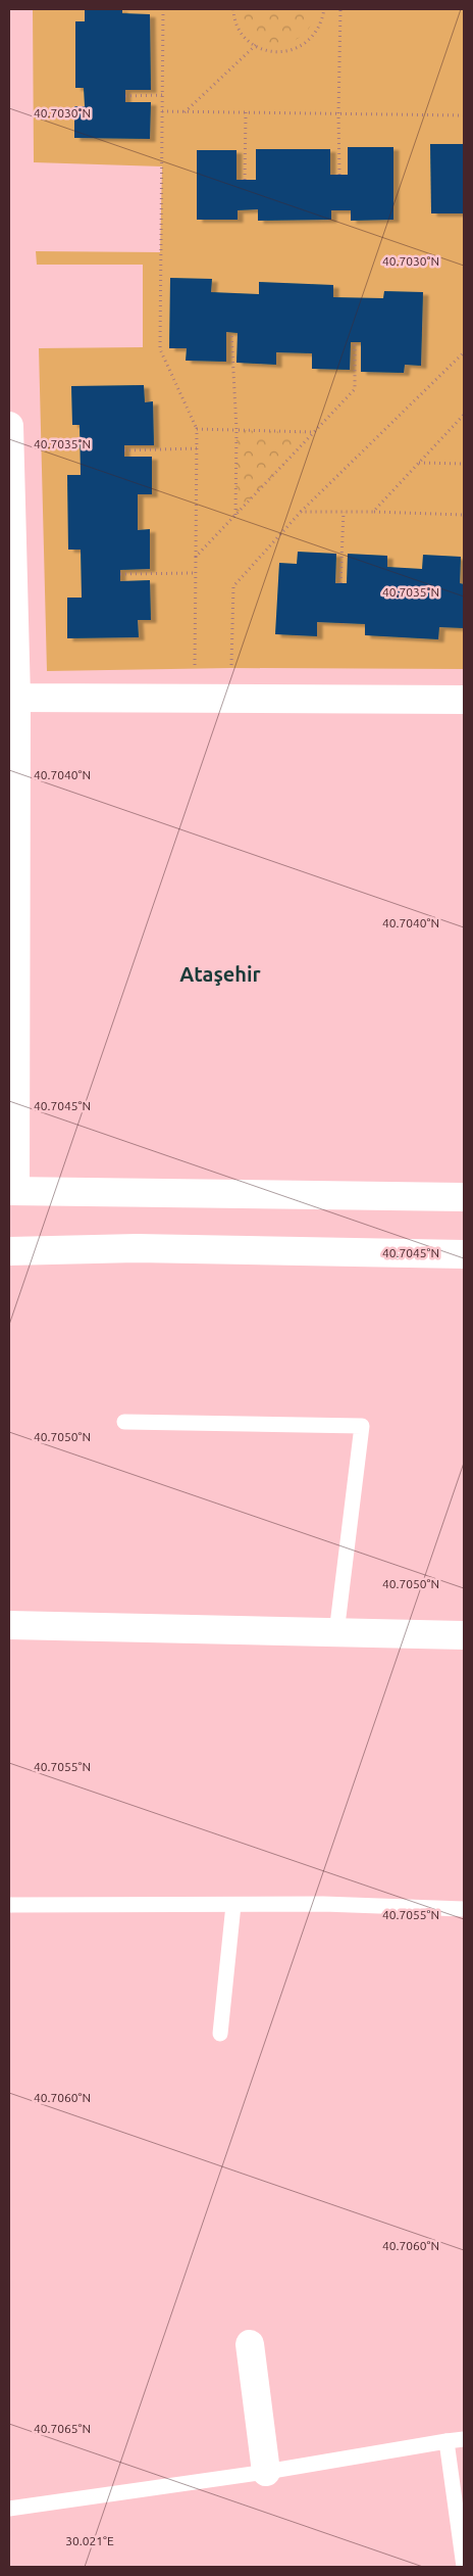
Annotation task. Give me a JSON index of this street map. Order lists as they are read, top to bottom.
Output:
{
  "districts": ["Ataşehir"],
  "coordinates": [
    "40.7030°N",
    "40.7035°N",
    "40.7040°N",
    "40.7045°N",
    "40.7050°N",
    "40.7055°N",
    "40.7060°N",
    "40.7065°N",
    "30.021°E"
  ]
}
